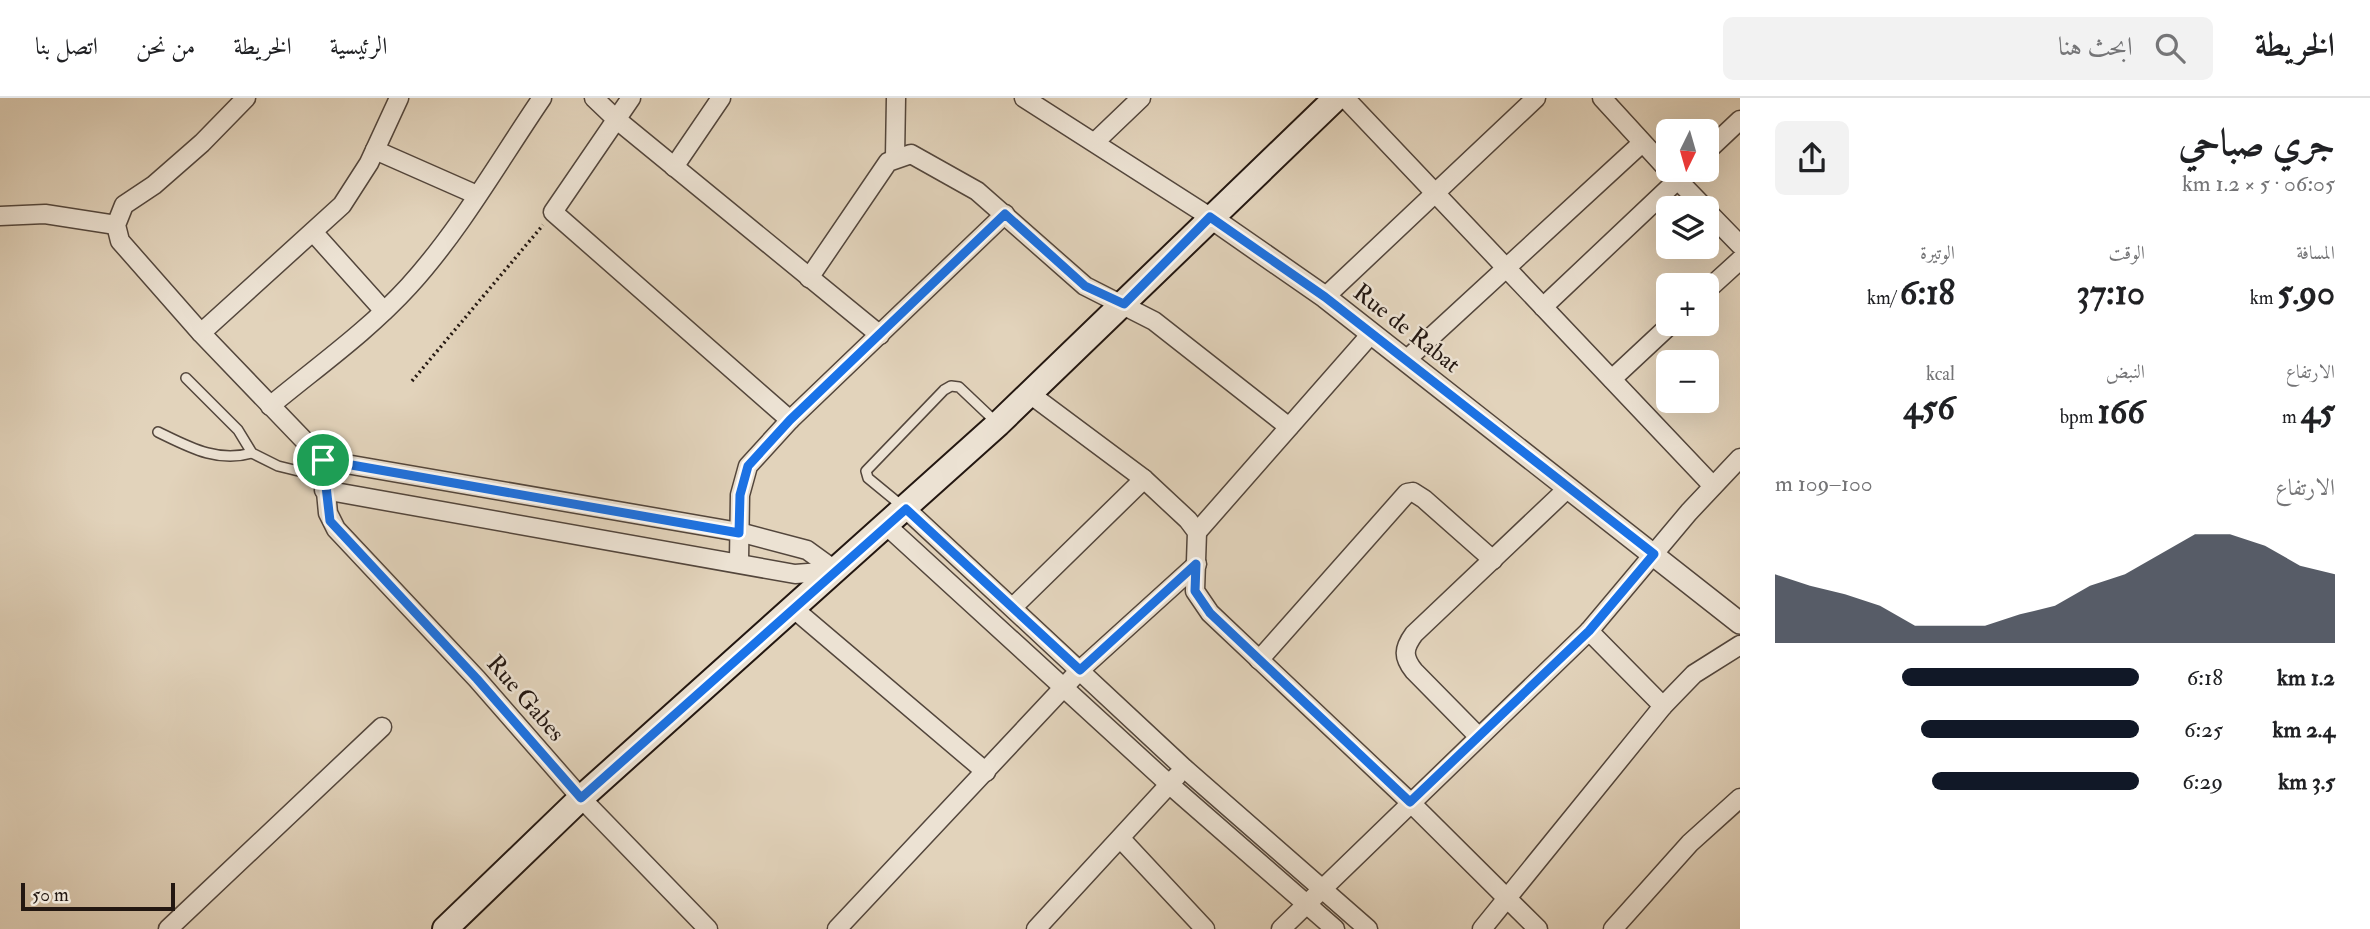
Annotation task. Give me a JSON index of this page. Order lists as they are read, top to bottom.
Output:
{
  "streets": {
    "street": ["Rue de Rabat", "Rue Gabes"]
  },
  "scale_bar": "50 m",
  "north": "bottom",
  "page": {
    "header": "الخريطة",
    "search": "ابحث هنا",
    "nav": [
      "الرئيسية",
      "الخريطة",
      "من نحن",
      "اتصل بنا"
    ],
    "heading": ["جري صباحي", "06:05 · 5 × 1.2 km"],
    "map_buttons": ["+", "−"],
    "stats": [
      ["المسافة", "5.90 km"],
      ["الوقت", "37:10"],
      ["الوتيرة", "6:18 /km"],
      ["الارتفاع", "45 m"],
      ["النبض", "166 bpm"],
      ["kcal", "456"]
    ],
    "chart": ["الارتفاع", "100–109 m"],
    "list": [
      {
        "name": "1.2 km",
        "note": "6:18"
      },
      {
        "name": "2.4 km",
        "note": "6:25"
      },
      {
        "name": "3.5 km",
        "note": "6:29"
      }
    ],
    "scale": "50 m"
  }
}
